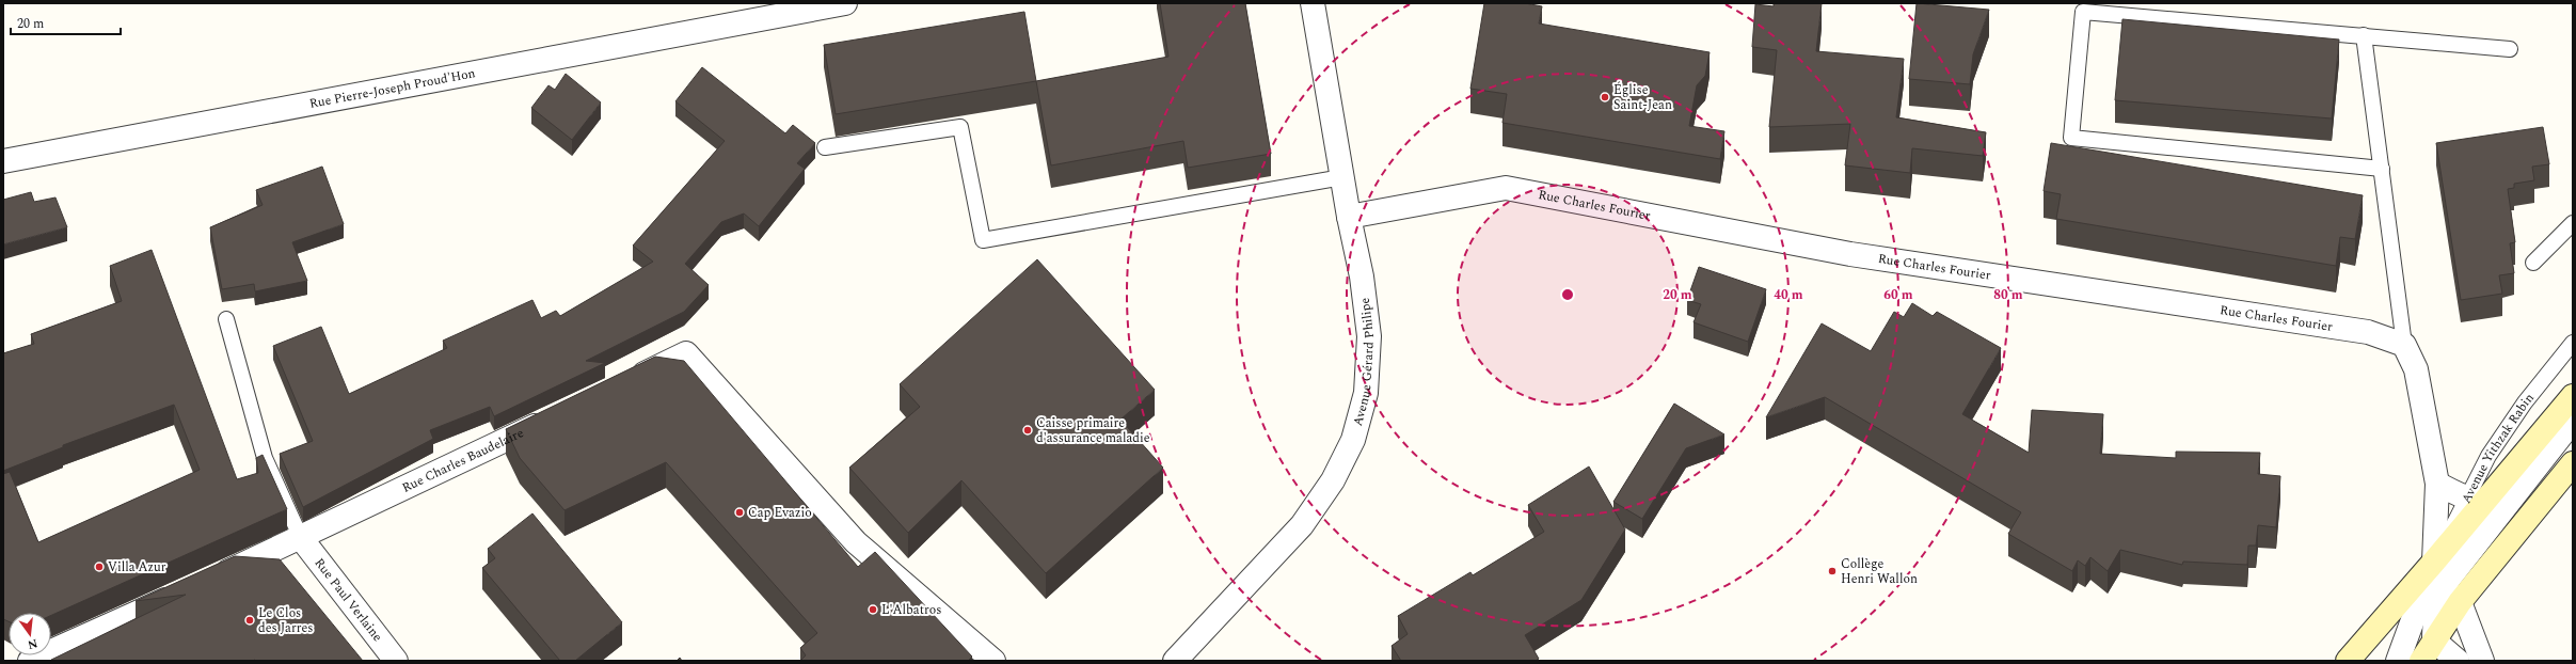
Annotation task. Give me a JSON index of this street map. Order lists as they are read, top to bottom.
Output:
{
  "streets": {
    "main road": ["Avenue Yithzak Rabin"],
    "street": [
      "Rue Pierre-Joseph Proud'Hon",
      "Rue Charles Fourier",
      "Avenue Gérard Philipe",
      "Rue Charles Baudelaire",
      "Rue Paul Verlaine"
    ]
  },
  "crossings": [
    ["Rue Charles Fourier", "Avenue Gérard Philipe"],
    ["Rue Charles Baudelaire", "Rue Paul Verlaine"]
  ],
  "places": [
    "Église Saint-Jean",
    "Caisse primaire d'assurance maladie",
    "Cap Evazio",
    "Villa Azur",
    "Collège Henri Wallon",
    "L'Albatros",
    "Le Clos des Jarres"
  ],
  "scale_bar": "20 m",
  "north": "bottom",
  "rings": [
    "20 m",
    "40 m",
    "60 m",
    "80 m"
  ]
}
